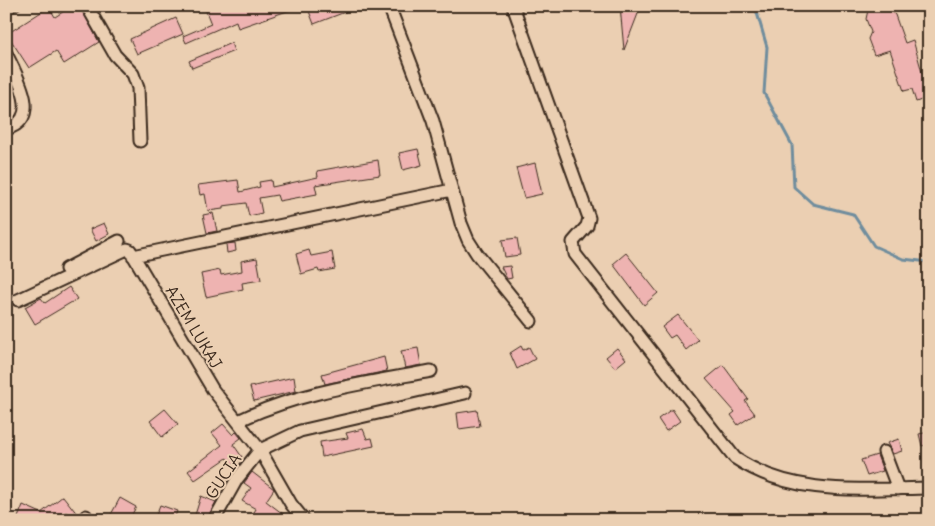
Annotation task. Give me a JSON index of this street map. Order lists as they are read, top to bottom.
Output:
{
  "streets": {
    "street": ["AZEM LUKAJ", "GUCIA"]
  },
  "crossings": [
    ["AZEM LUKAJ", "GUCIA"]
  ]
}
